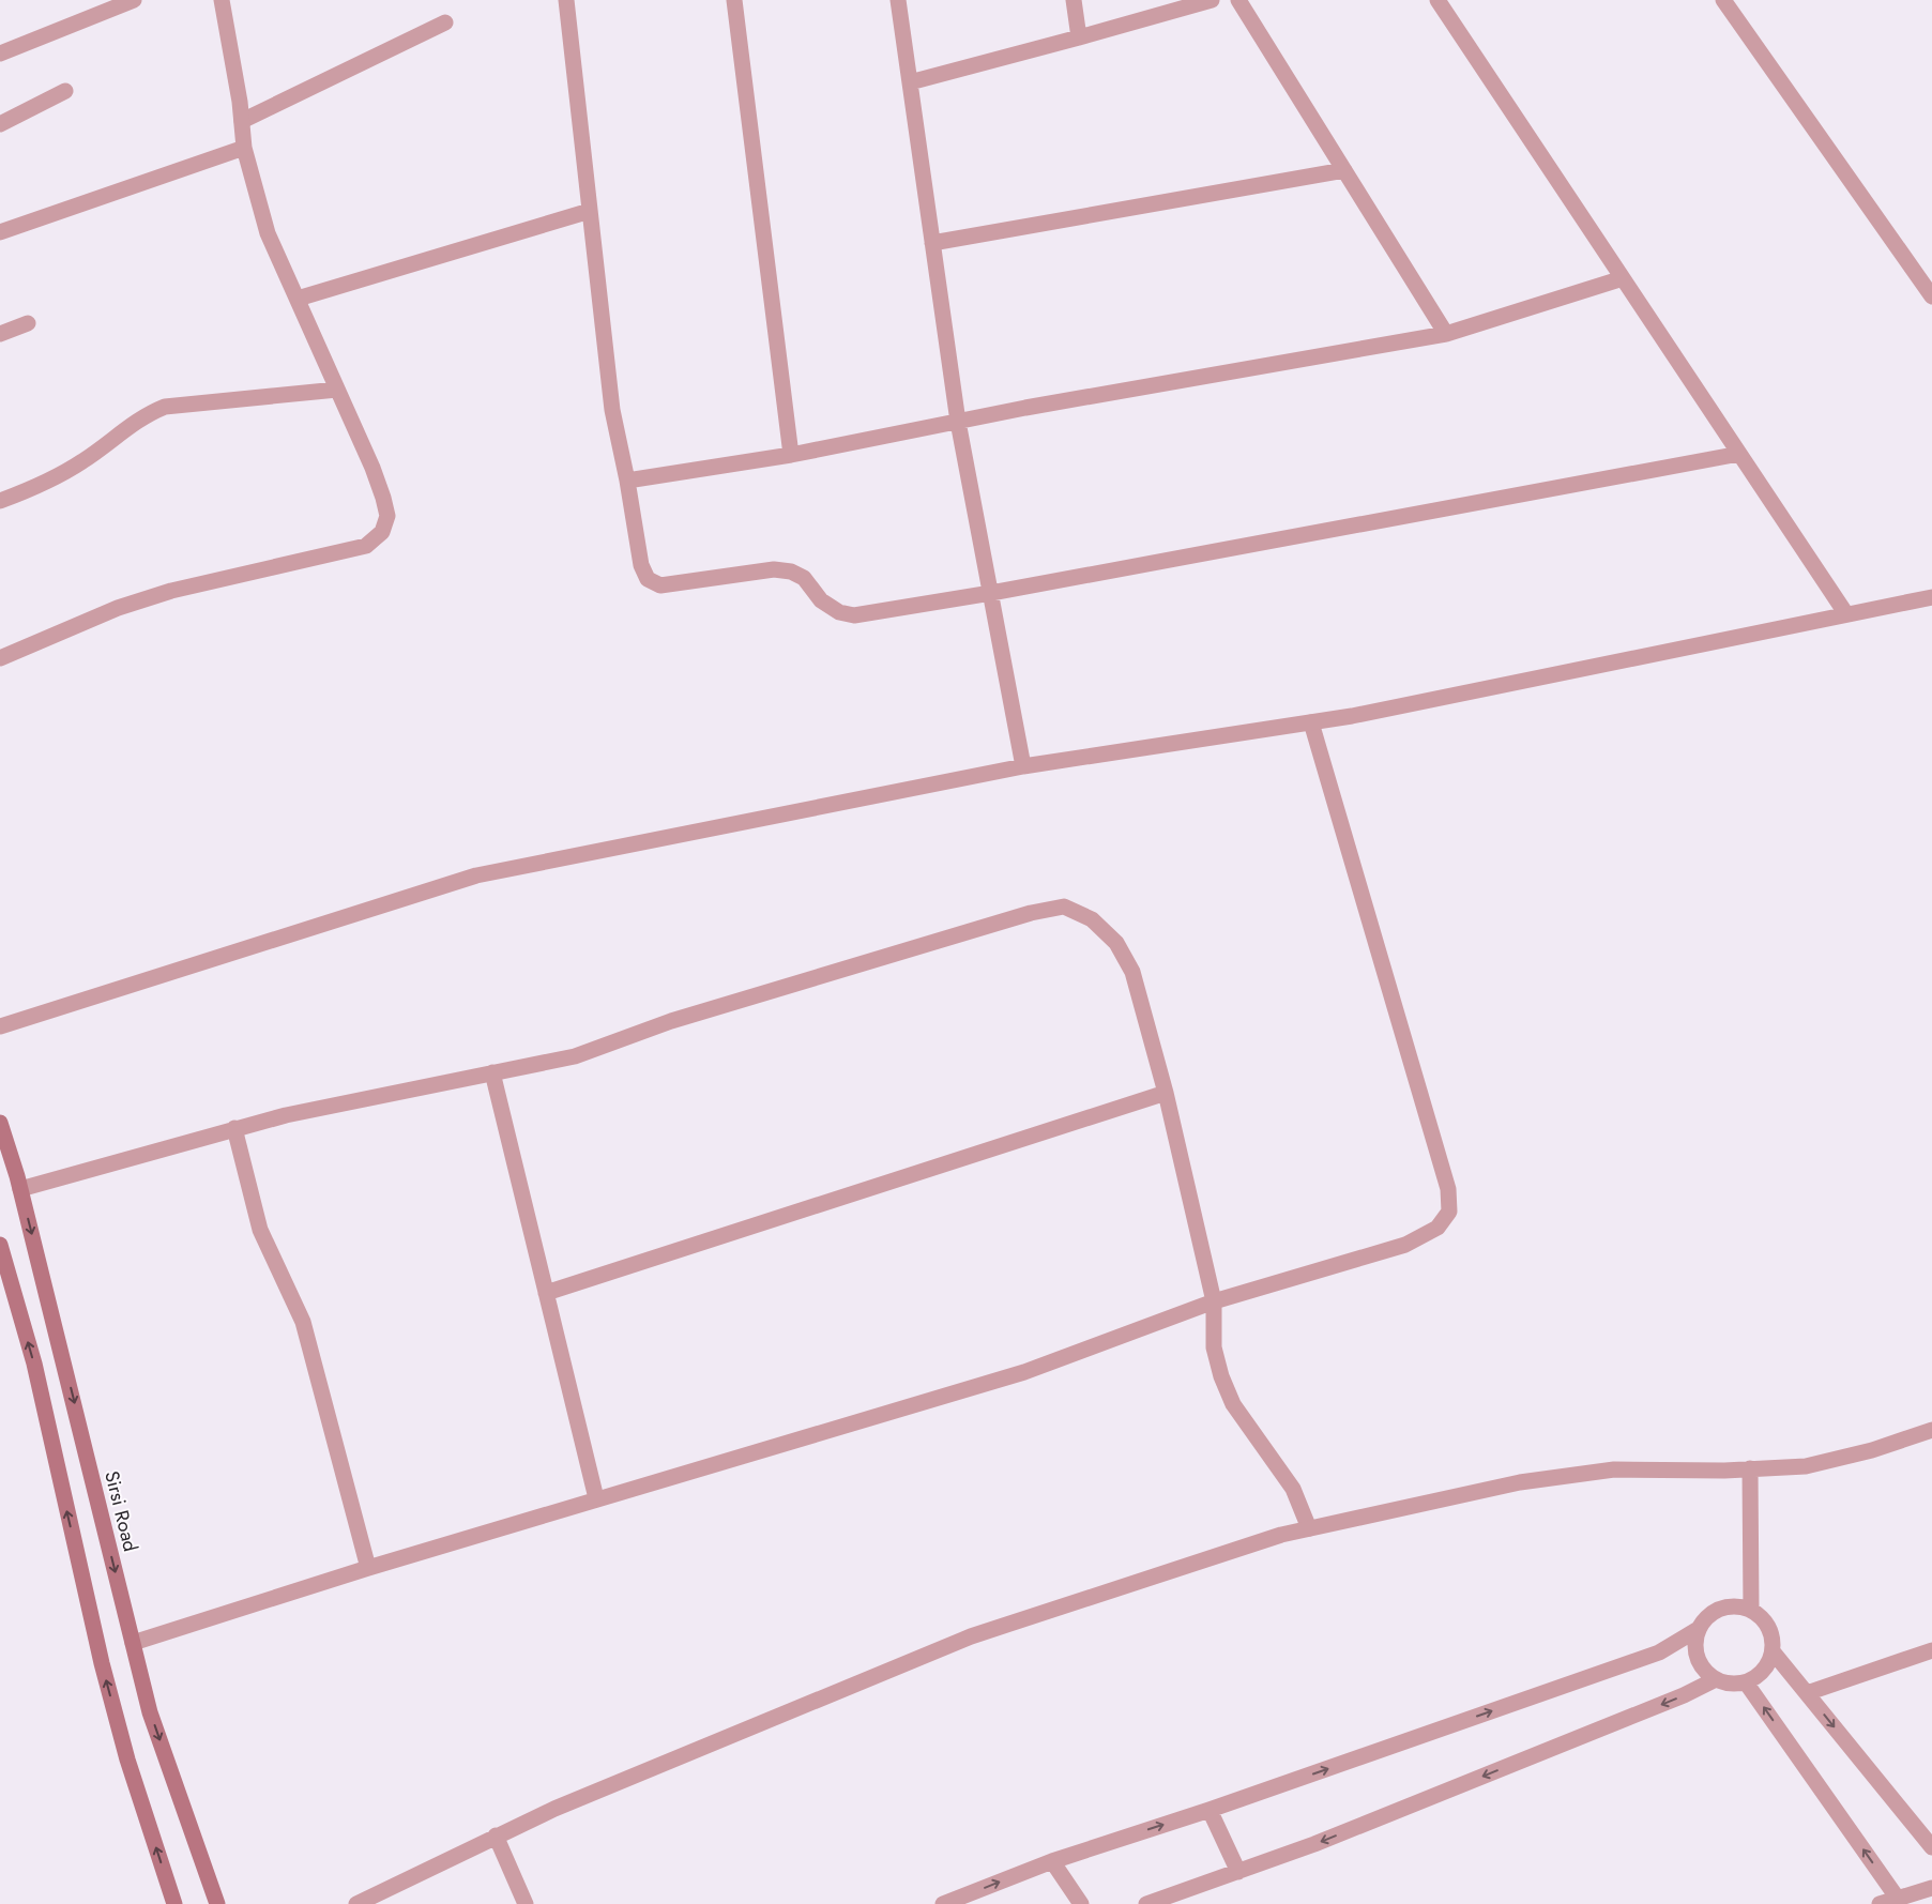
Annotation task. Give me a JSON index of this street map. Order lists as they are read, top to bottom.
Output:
{
  "streets": {
    "main road": ["Sirsi Road"]
  }
}
